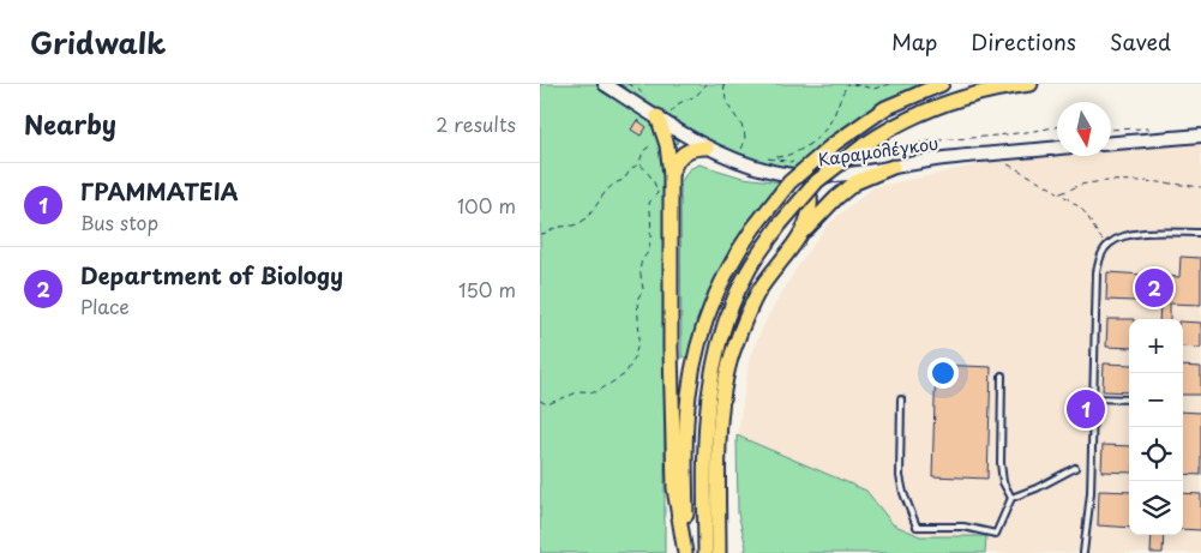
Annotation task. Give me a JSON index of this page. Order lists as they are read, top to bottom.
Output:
{
  "streets": {
    "main road": ["Καραμολέγκου"]
  },
  "north": "bottom",
  "page": {
    "header": "Gridwalk",
    "nav": ["Map", "Directions", "Saved"],
    "heading": ["Nearby", "2 results"],
    "list": [
      {
        "mark": "1",
        "name": "ΓΡΑΜΜΑΤΕΙΑ",
        "note": "Bus stop",
        "value": "100 m"
      },
      {
        "mark": "2",
        "name": "Department of Biology",
        "note": "Place",
        "value": "150 m"
      }
    ],
    "pins": ["2", "1"],
    "map_buttons": ["+", "−"]
  }
}
